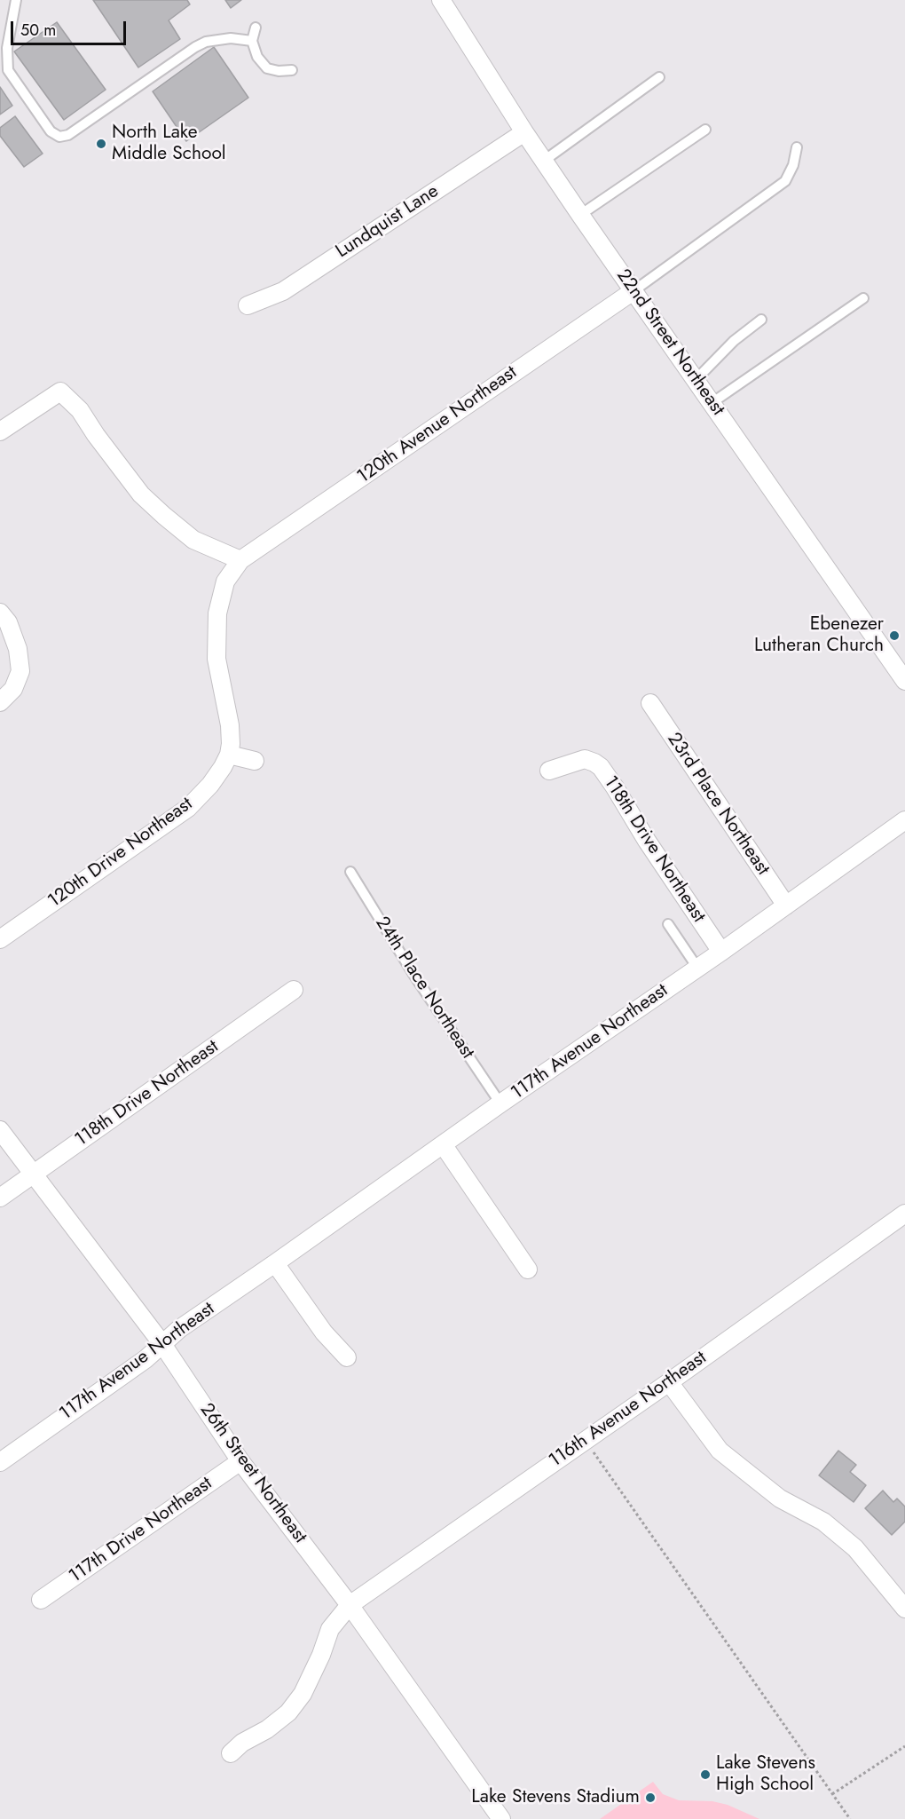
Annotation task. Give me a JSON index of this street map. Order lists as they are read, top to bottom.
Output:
{
  "streets": {
    "street": [
      "Lundquist Lane",
      "22nd Street Northeast",
      "120th Avenue Northeast",
      "23rd Place Northeast",
      "118th Drive Northeast",
      "120th Drive Northeast",
      "117th Avenue Northeast",
      "116th Avenue Northeast",
      "26th Street Northeast",
      "117th Drive Northeast"
    ],
    "lane": ["24th Place Northeast"]
  },
  "crossings": [
    ["Lundquist Lane", "22nd Street Northeast"],
    ["22nd Street Northeast", "120th Avenue Northeast"],
    ["23rd Place Northeast", "117th Avenue Northeast"],
    ["118th Drive Northeast", "117th Avenue Northeast"],
    ["118th Drive Northeast", "26th Street Northeast"],
    ["24th Place Northeast", "117th Avenue Northeast"],
    ["117th Avenue Northeast", "26th Street Northeast"],
    ["116th Avenue Northeast", "26th Street Northeast"],
    ["26th Street Northeast", "117th Drive Northeast"]
  ],
  "places": [
    "North Lake Middle School",
    "Ebenezer Lutheran Church",
    "Lake Stevens High School",
    "Lake Stevens Stadium"
  ],
  "scale_bar": "50 m"
}
